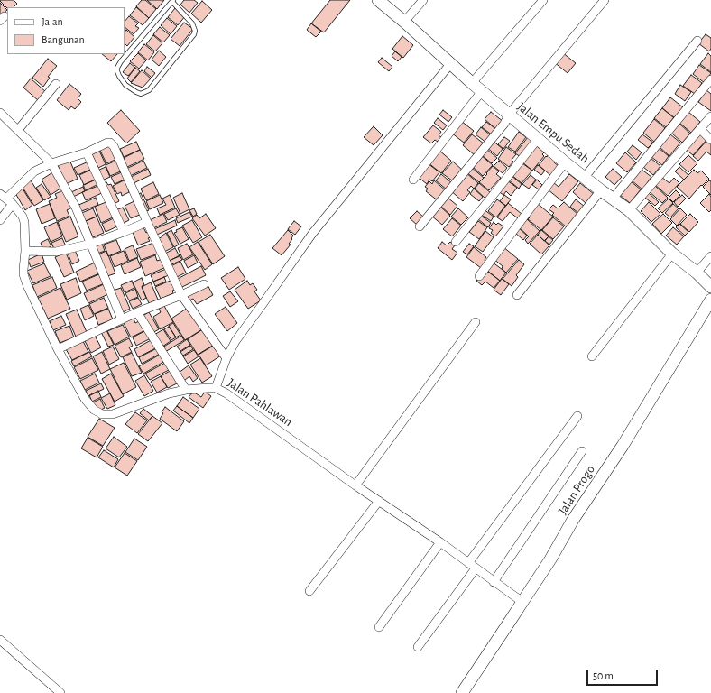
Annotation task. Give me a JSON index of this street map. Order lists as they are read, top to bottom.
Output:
{
  "streets": {
    "street": ["Jalan Empu Sedah", "Jalan Pahlawan", "Jalan Progo"]
  },
  "crossings": [
    ["Jalan Pahlawan", "Jalan Progo"]
  ],
  "legend": ["Jalan", "Bangunan"],
  "scale_bar": "50 m"
}
